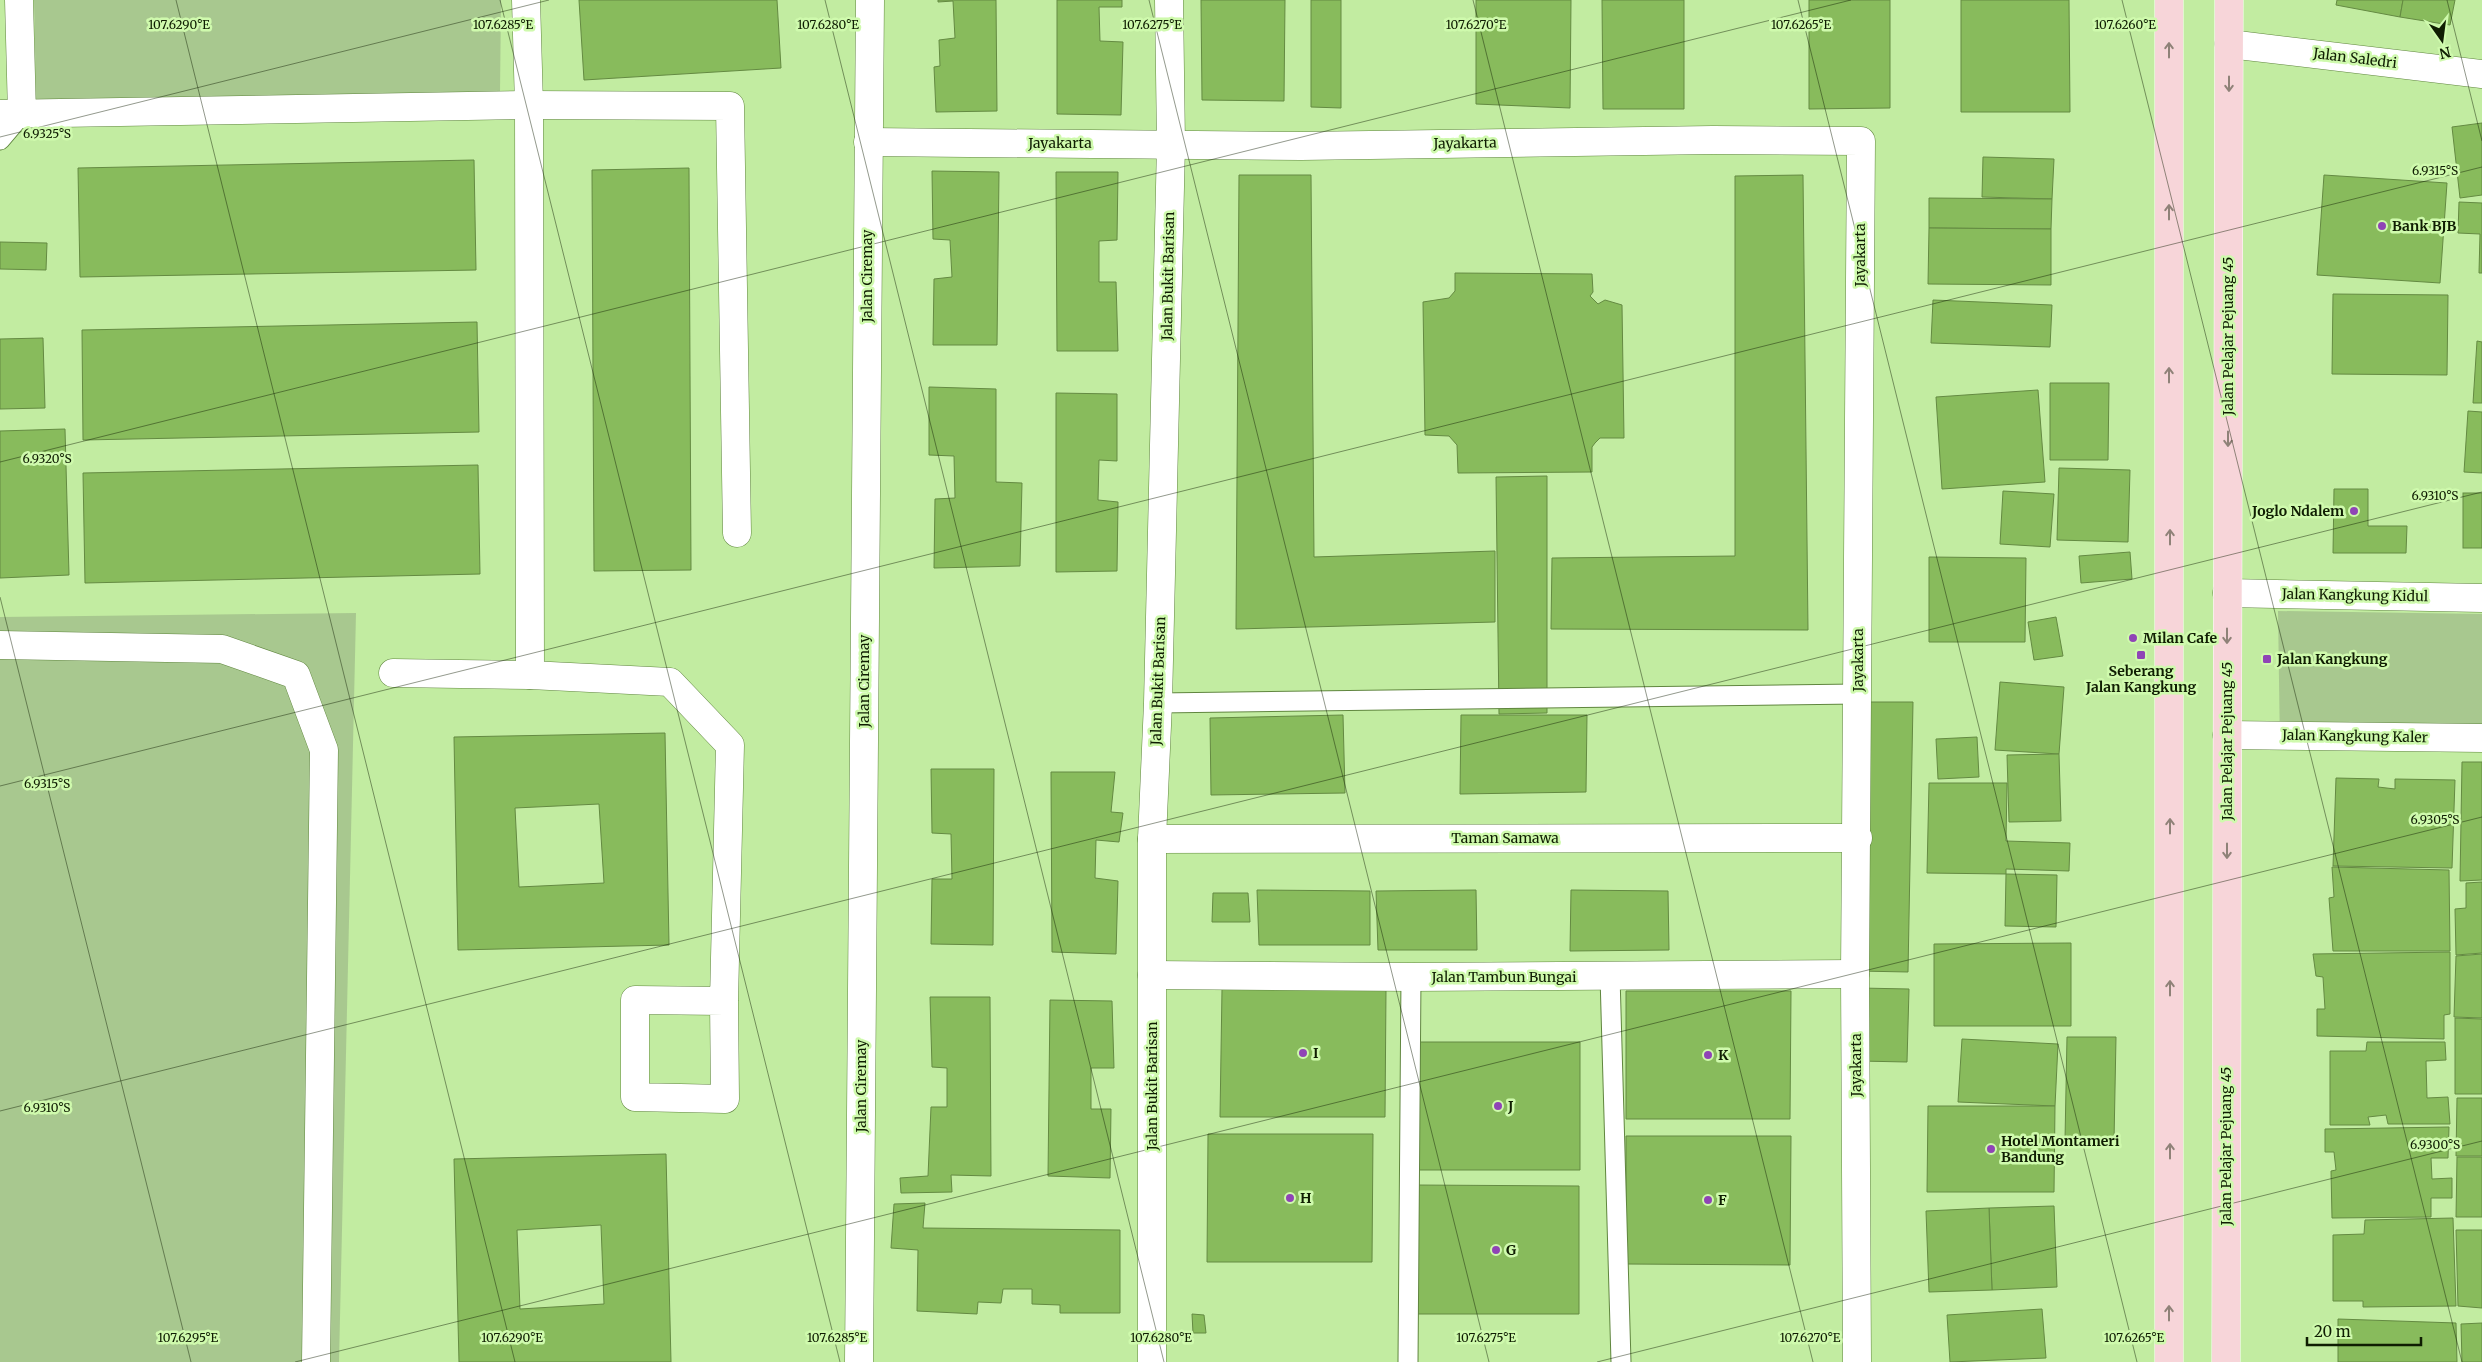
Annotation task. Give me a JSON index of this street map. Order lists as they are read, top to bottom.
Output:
{
  "streets": {
    "main road": ["Jalan Pelajar Pejuang 45"],
    "street": [
      "Jalan Saledri",
      "Jayakarta",
      "Jalan Ciremay",
      "Jalan Bukit Barisan",
      "Jalan Kangkung Kidul",
      "Jalan Kangkung Kaler",
      "Taman Samawa",
      "Jalan Tambun Bungai"
    ]
  },
  "crossings": [
    ["Jalan Saledri", "Jalan Pelajar Pejuang 45"],
    ["Jayakarta", "Jalan Ciremay"],
    ["Jayakarta", "Jalan Bukit Barisan"],
    ["Jayakarta", "Taman Samawa"],
    ["Jayakarta", "Jalan Tambun Bungai"],
    ["Jalan Bukit Barisan", "Taman Samawa"],
    ["Jalan Bukit Barisan", "Jalan Tambun Bungai"],
    ["Jalan Pelajar Pejuang 45", "Jalan Kangkung Kidul"],
    ["Jalan Pelajar Pejuang 45", "Jalan Kangkung Kaler"]
  ],
  "places": {
    "other": [
      "Bank BJB",
      "Joglo Ndalem",
      "Milan Cafe",
      "I",
      "K",
      "J",
      "Hotel Montameri Bandung",
      "H",
      "F",
      "G"
    ],
    "transit": ["Seberang Jalan Kangkung", "Jalan Kangkung"]
  },
  "scale_bar": "20 m",
  "north": "bottom",
  "coordinates": [
    "107.6290°E",
    "107.6285°E",
    "107.6280°E",
    "107.6275°E",
    "107.6270°E",
    "107.6265°E",
    "107.6260°E",
    "6.9325°S",
    "6.9315°S",
    "6.9320°S",
    "6.9310°S",
    "6.9305°S",
    "6.9300°S",
    "107.6295°E"
  ]
}
